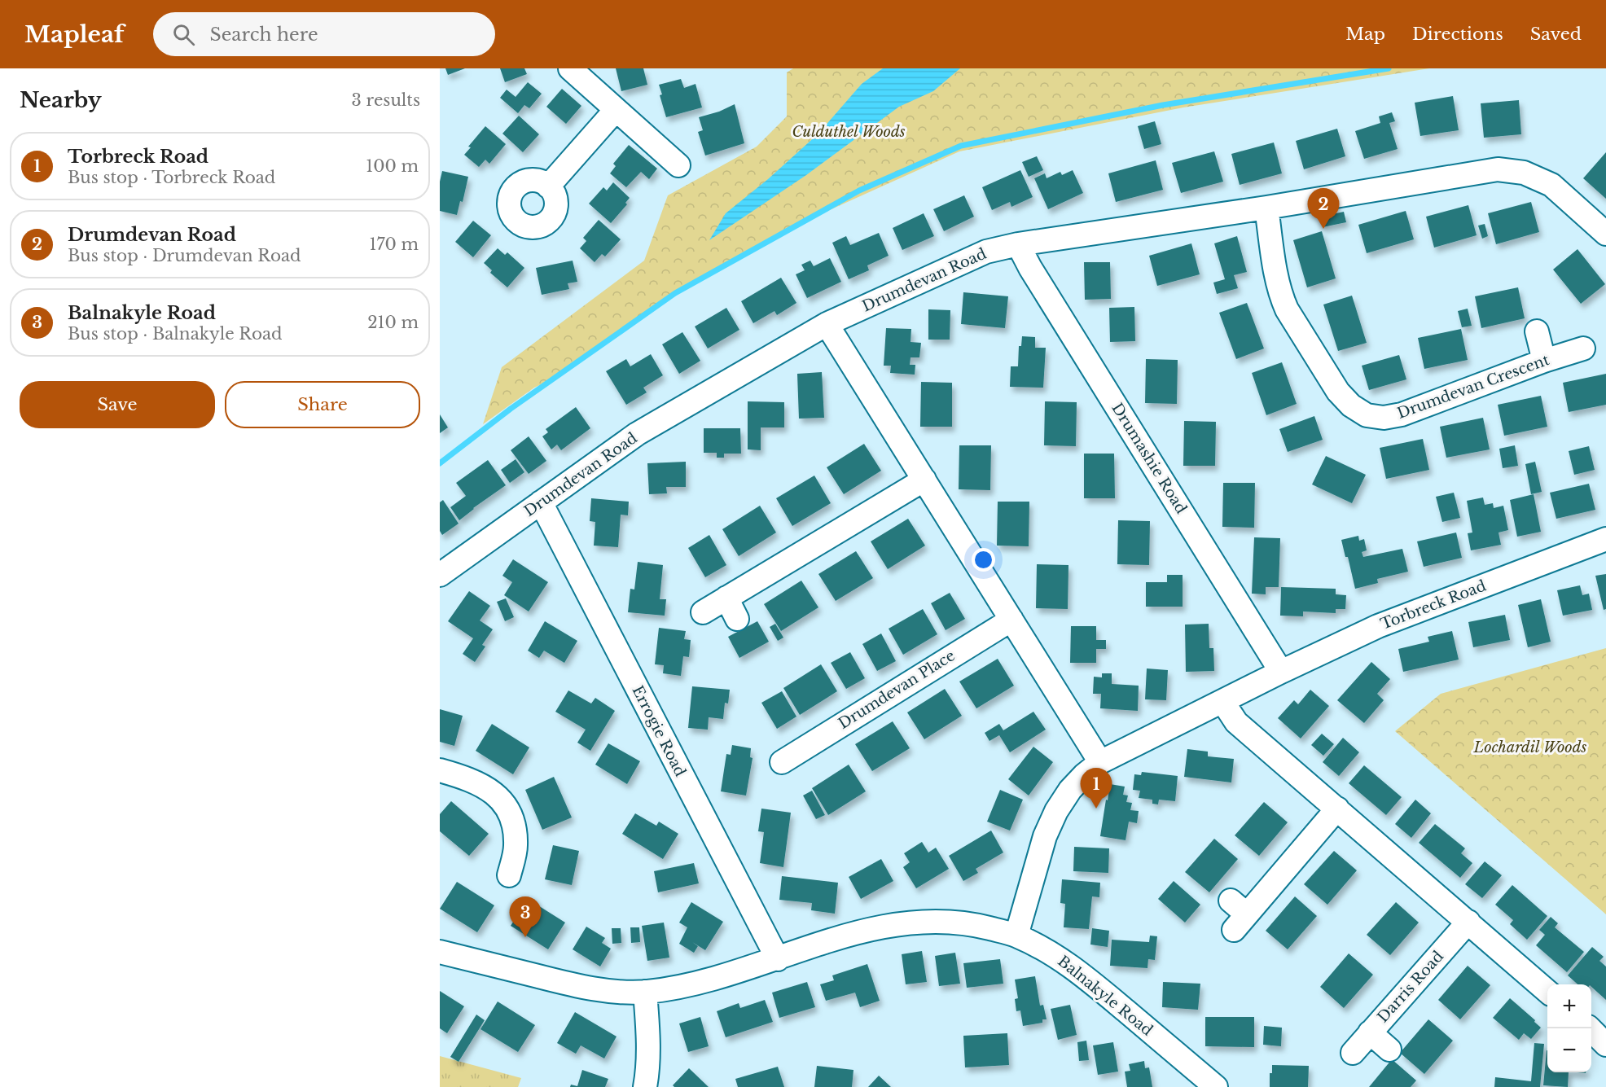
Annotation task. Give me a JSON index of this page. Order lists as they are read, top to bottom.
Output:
{
  "streets": {
    "street": [
      "Drumdevan Road",
      "Drumdevan Crescent",
      "Drumashie Road",
      "Torbreck Road",
      "Drumdevan Place",
      "Errogie Road",
      "Darris Road",
      "Balnakyle Road"
    ]
  },
  "crossings": [
    ["Drumdevan Road", "Drumdevan Crescent"],
    ["Drumdevan Road", "Drumashie Road"],
    ["Drumdevan Road", "Errogie Road"],
    ["Drumashie Road", "Torbreck Road"],
    ["Torbreck Road", "Balnakyle Road"],
    ["Errogie Road", "Balnakyle Road"]
  ],
  "parks": ["Culduthel Woods", "Lochardil Woods"],
  "page": {
    "header": "Mapleaf",
    "search": "Search here",
    "nav": ["Map", "Directions", "Saved"],
    "heading": ["Nearby", "3 results"],
    "list": [
      {
        "mark": "1",
        "name": "Torbreck Road",
        "note": "Bus stop · Torbreck Road",
        "value": "100 m"
      },
      {
        "mark": "2",
        "name": "Drumdevan Road",
        "note": "Bus stop · Drumdevan Road",
        "value": "170 m"
      },
      {
        "mark": "3",
        "name": "Balnakyle Road",
        "note": "Bus stop · Balnakyle Road",
        "value": "210 m"
      }
    ],
    "pins": ["2", "1", "3"],
    "buttons": ["Save", "Share"],
    "map_buttons": ["+", "−"]
  }
}
